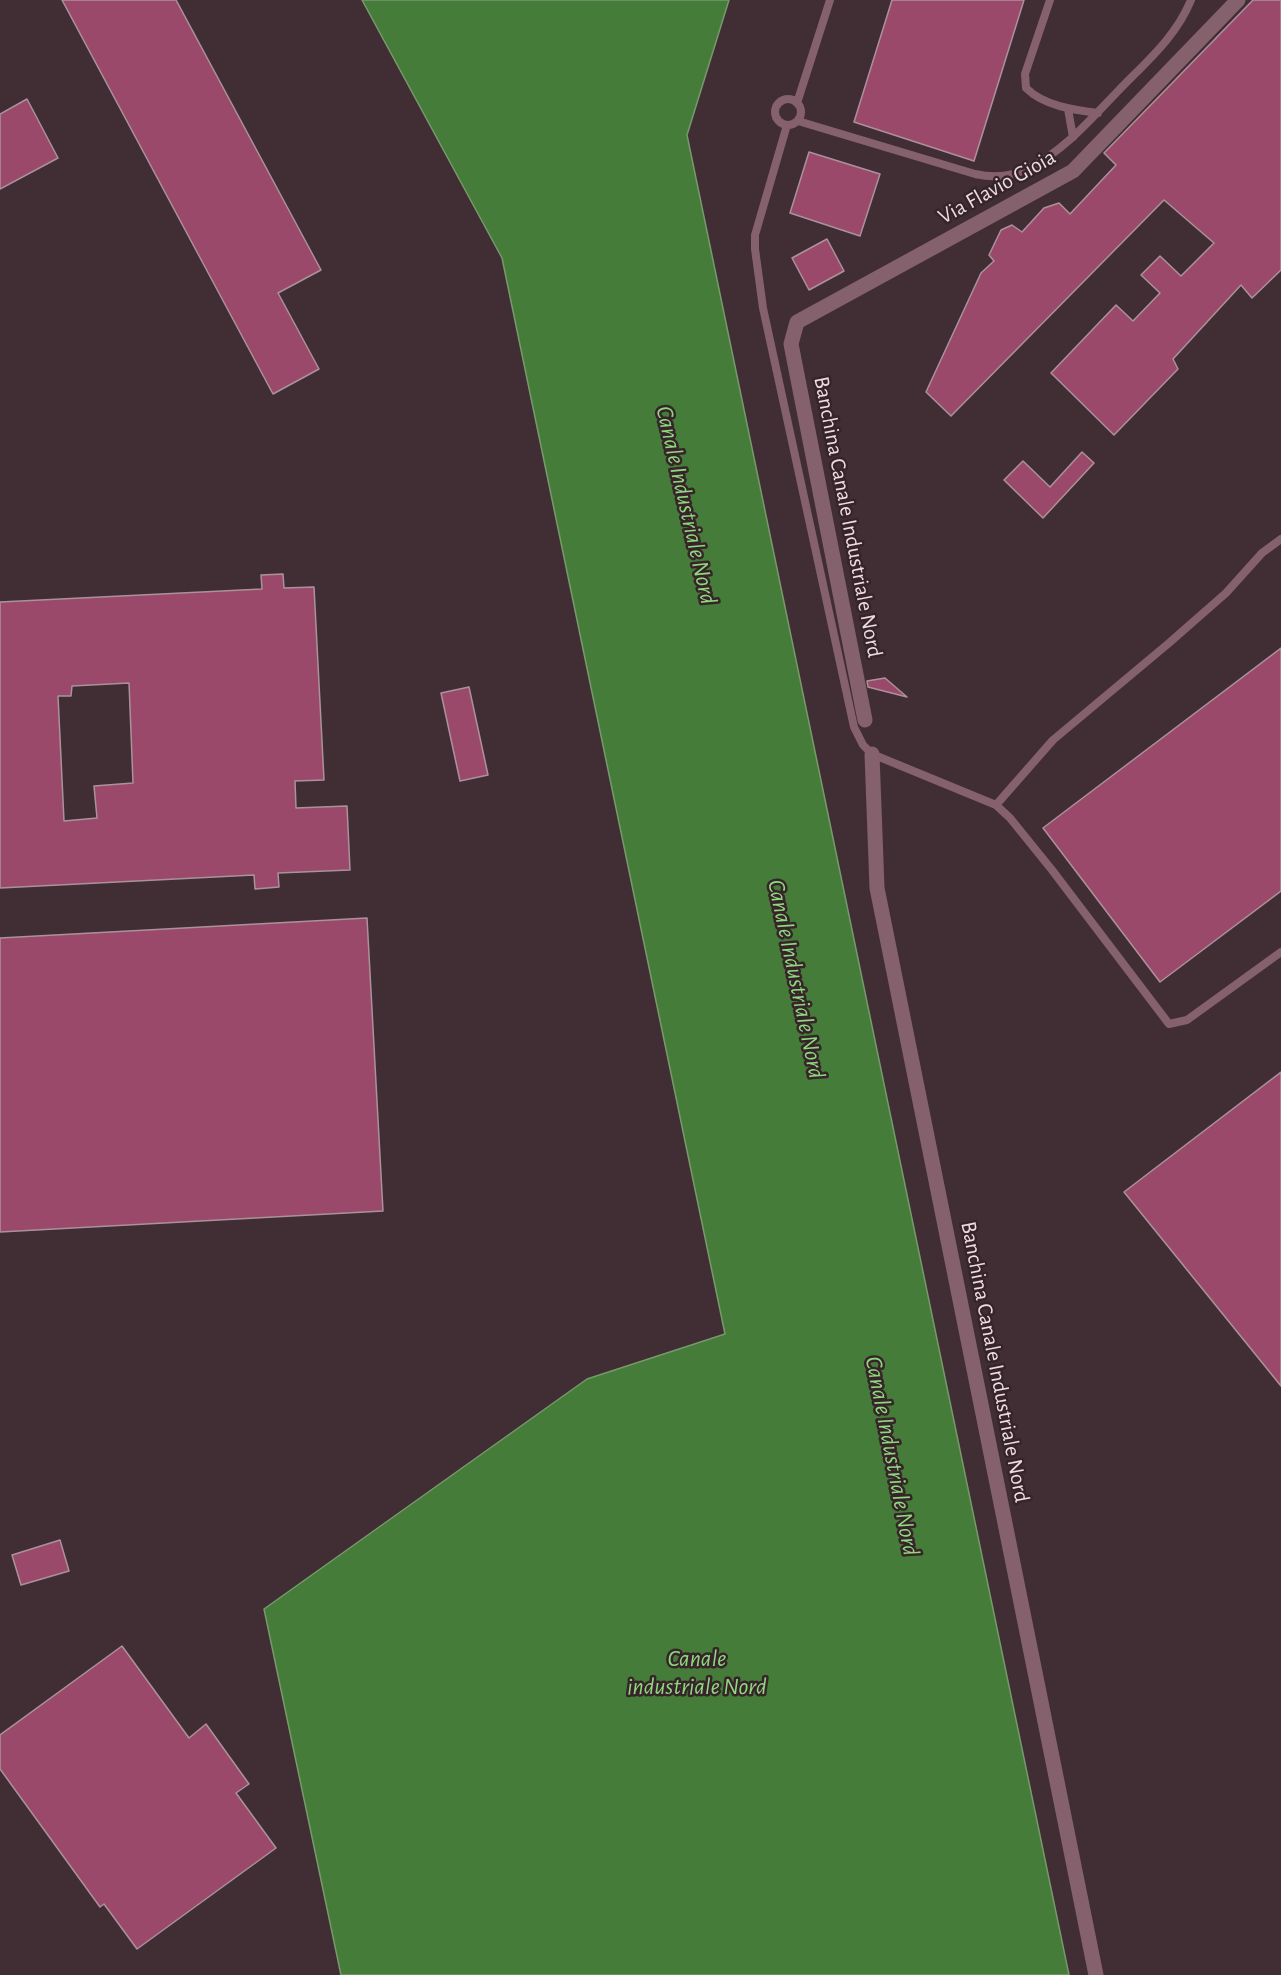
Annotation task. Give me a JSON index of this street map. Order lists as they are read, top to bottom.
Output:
{
  "streets": {
    "street": ["Via Flavio Gioia", "Banchina Canale Industriale Nord"]
  },
  "crossings": [
    ["Via Flavio Gioia", "Banchina Canale Industriale Nord"]
  ],
  "water": ["Canale Industriale Nord", "Canale industriale Nord"]
}
